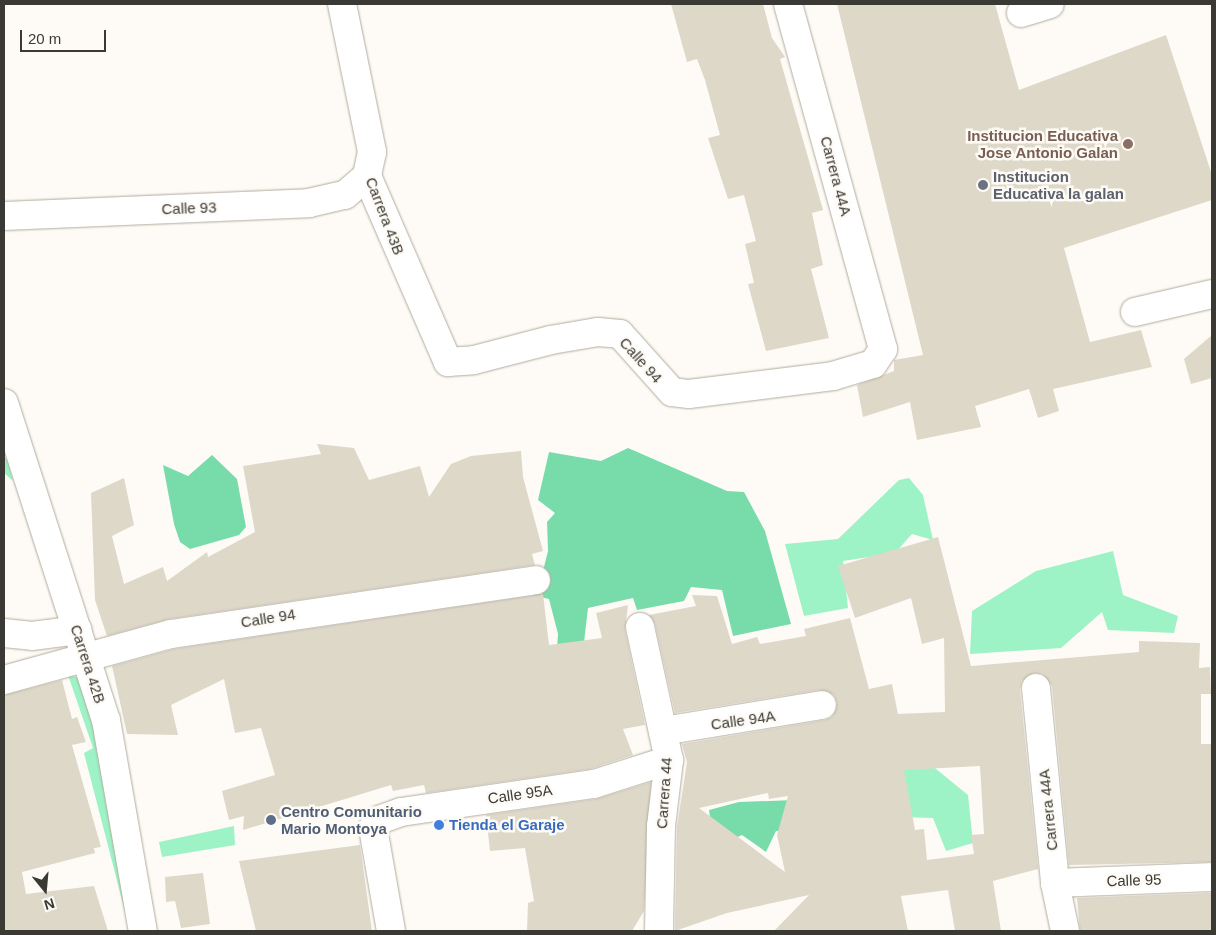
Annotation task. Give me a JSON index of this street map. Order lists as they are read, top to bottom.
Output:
{
  "streets": {
    "street": [
      "Carrera 44A",
      "Calle 93",
      "Carrera 43B",
      "Calle 94",
      "Carrera 42B",
      "Calle 94A",
      "Carrera 44",
      "Calle 95A",
      "Calle 95"
    ]
  },
  "crossings": [
    ["Carrera 44A", "Calle 94"],
    ["Carrera 44A", "Calle 95"],
    ["Calle 93", "Carrera 43B"],
    ["Carrera 43B", "Calle 94"],
    ["Calle 94", "Carrera 42B"],
    ["Calle 94A", "Carrera 44"],
    ["Carrera 44", "Calle 95A"]
  ],
  "places": [
    "Institucion Educativa Jose Antonio Galan",
    "Institucion Educativa la galan",
    "Centro Comunitario Mario Montoya",
    "Tienda el Garaje"
  ],
  "scale_bar": "20 m",
  "north": "bottom"
}
